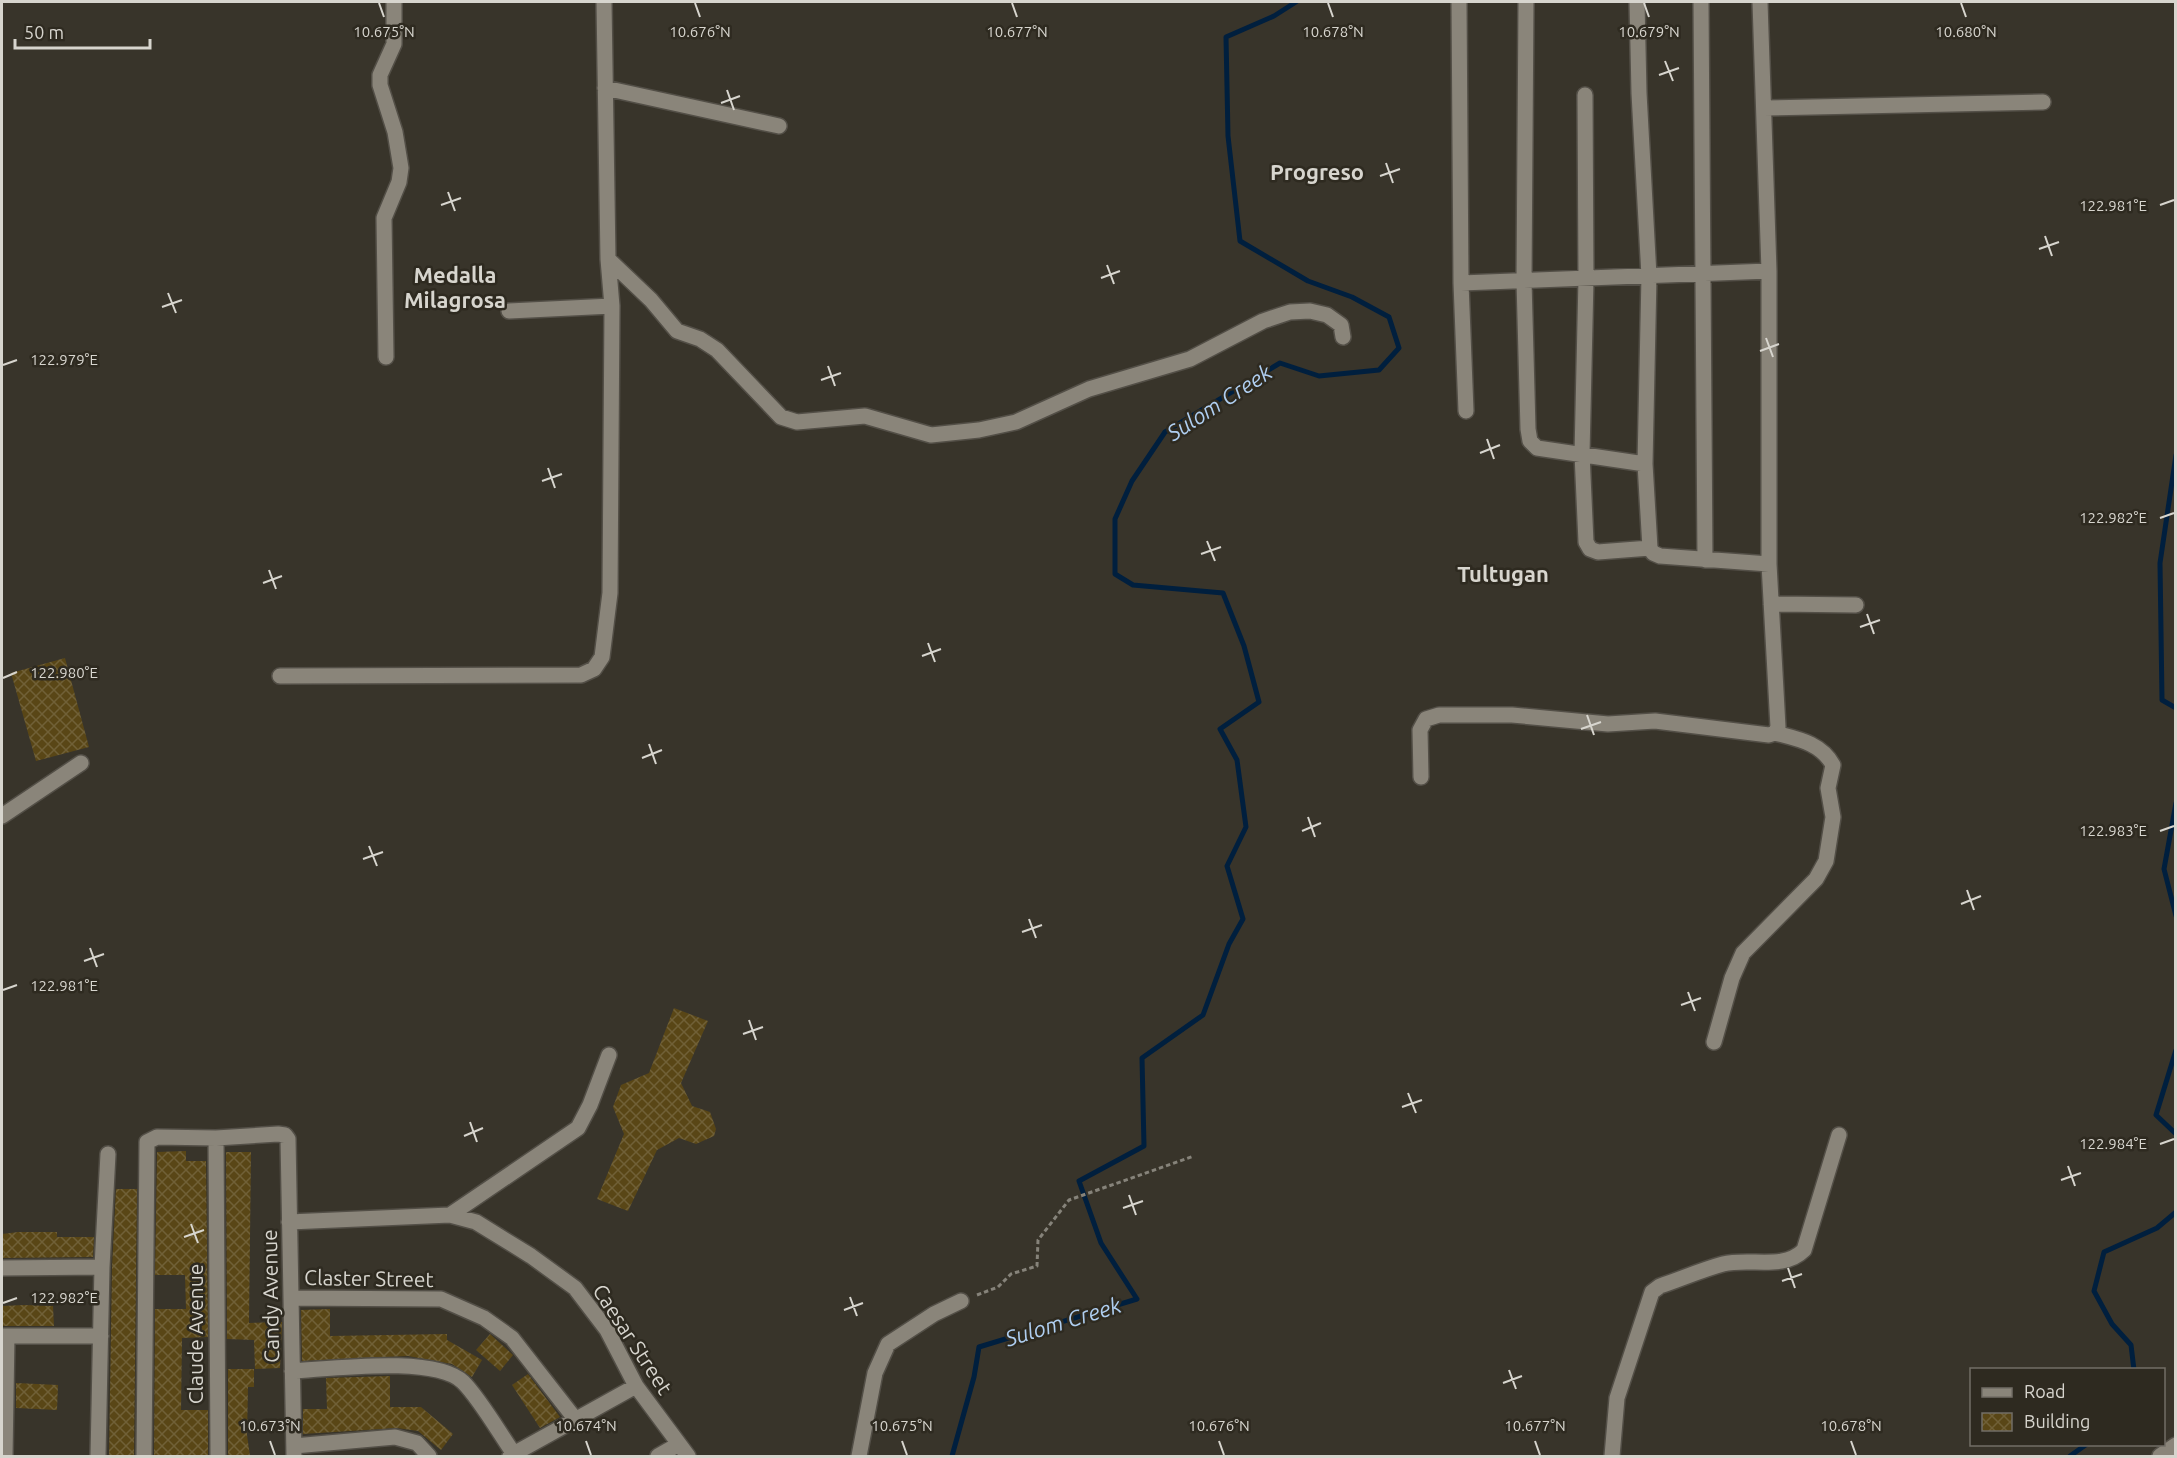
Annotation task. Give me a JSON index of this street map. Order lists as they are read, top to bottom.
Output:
{
  "streets": {
    "street": [
      "Claster Street",
      "Candy Avenue",
      "Claude Avenue",
      "Caesar Street"
    ]
  },
  "crossings": [
    ["Claster Street", "Candy Avenue"],
    ["Candy Avenue", "Claude Avenue"],
    ["Candy Avenue", "Caesar Street"]
  ],
  "districts": ["Progreso", "Medalla Milagrosa", "Tultugan"],
  "water": ["Sulom Creek"],
  "legend": ["Road", "Building"],
  "scale_bar": "50 m",
  "coordinates": [
    "10.675°N",
    "10.676°N",
    "10.678°N",
    "10.679°N",
    "10.680°N",
    "10.677°N",
    "122.981°E",
    "122.979°E",
    "122.982°E",
    "122.980°E",
    "122.983°E",
    "122.984°E",
    "10.673°N",
    "10.674°N"
  ]
}
